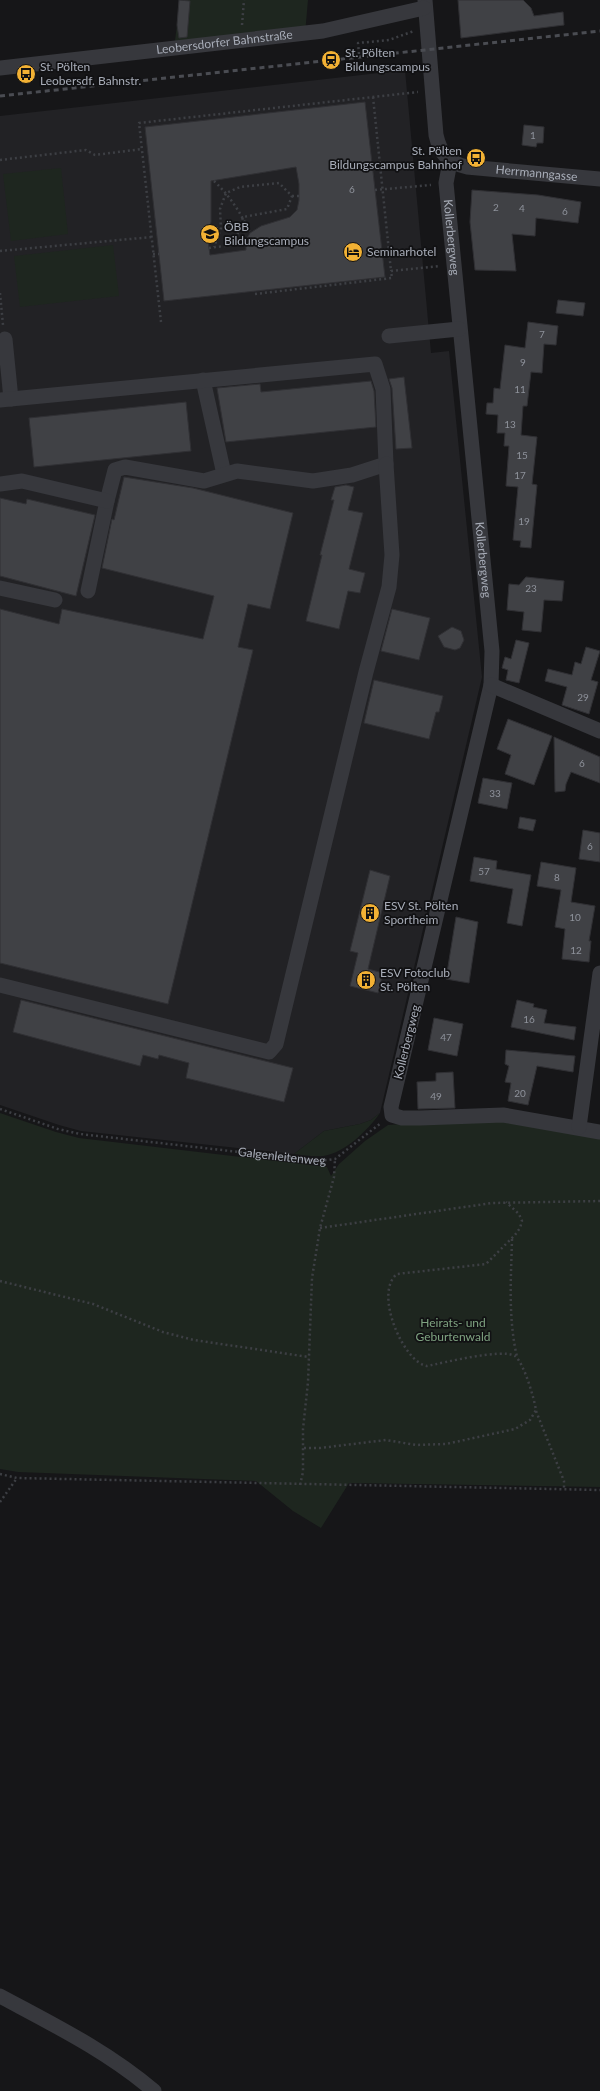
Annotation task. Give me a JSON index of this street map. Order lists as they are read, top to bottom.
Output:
{
  "streets": {
    "street": ["Leobersdorfer Bahnstraße", "Herrmanngasse", "Kollerbergweg"],
    "path": ["Galgenleitenweg"]
  },
  "crossings": [
    ["Herrmanngasse", "Kollerbergweg"],
    ["Kollerbergweg", "Galgenleitenweg"]
  ],
  "parks": ["Heirats- und Geburtenwald"],
  "places": {
    "station": ["St. Pölten Bildungscampus"],
    "bus stop": ["St. Pölten Leobersdf. Bahnstr.", "St. Pölten Bildungscampus Bahnhof"],
    "school or university": ["ÖBB Bildungscampus"],
    "hotel": ["Seminarhotel"],
    "building": ["ESV St. Pölten Sportheim", "ESV Fotoclub St. Pölten"]
  },
  "house_numbers": [
    "1",
    "6",
    "2",
    "4",
    "6",
    "7",
    "9",
    "11",
    "13",
    "15",
    "17",
    "19",
    "23",
    "29",
    "6",
    "33",
    "6",
    "57",
    "8",
    "10",
    "12",
    "16",
    "47",
    "20",
    "49"
  ]
}
